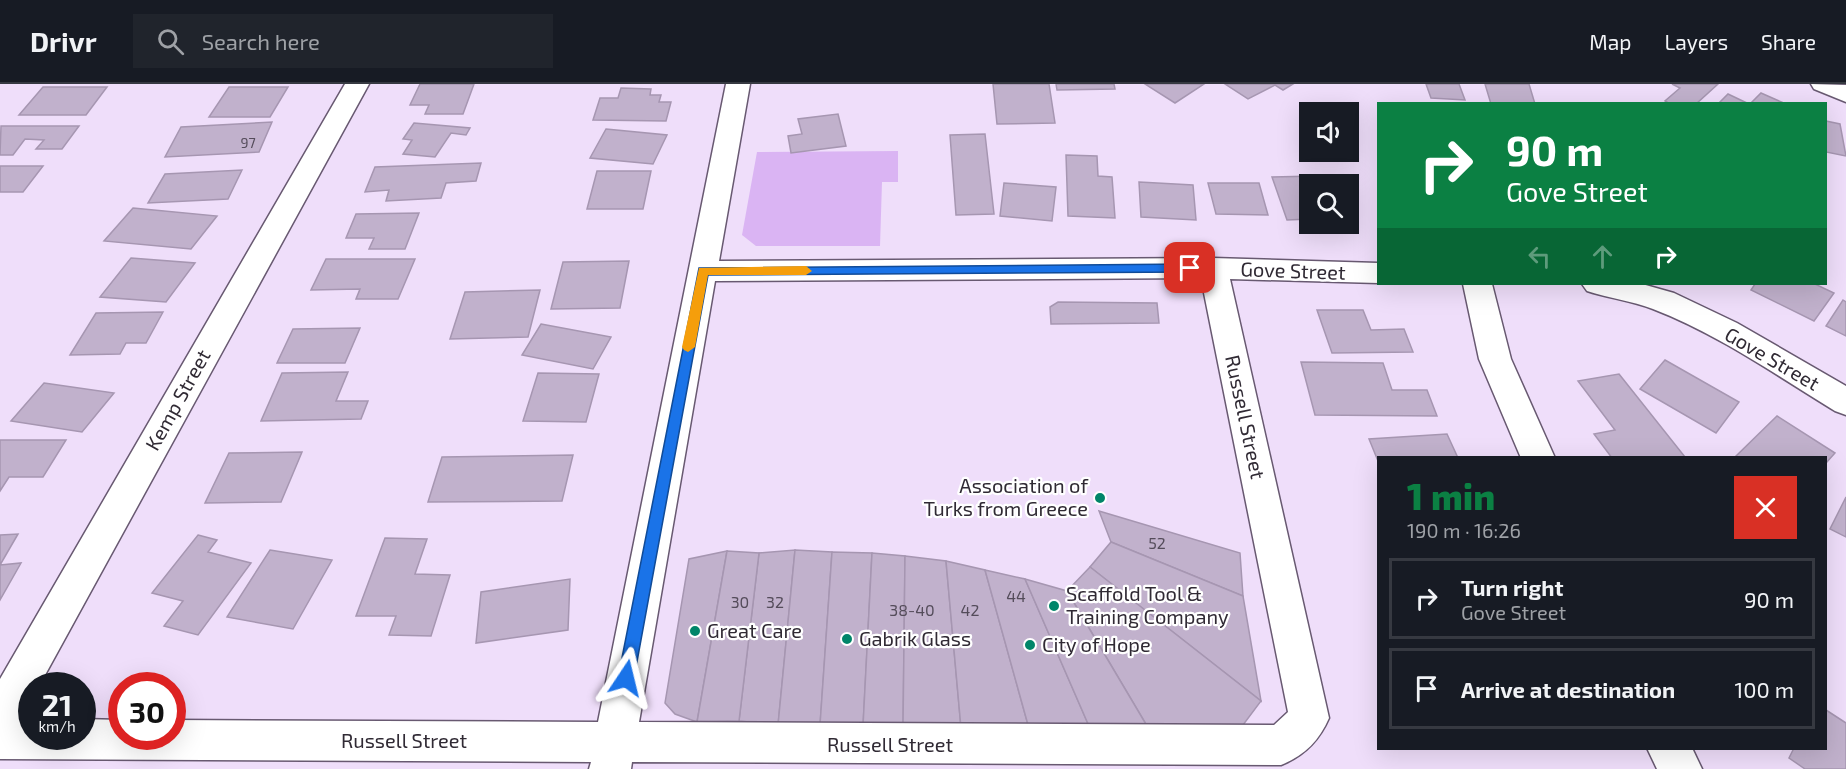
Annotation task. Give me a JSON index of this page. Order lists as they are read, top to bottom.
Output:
{
  "streets": {
    "street": ["Gove Street", "Kemp Street", "Russell Street"]
  },
  "crossings": [
    ["Gove Street", "Russell Street"]
  ],
  "places": [
    "Association of Turks from Greece",
    "Scaffold Tool & Training Company",
    "Great Care",
    "Gabrik Glass",
    "City of Hope"
  ],
  "house_numbers": [
    "97",
    "52",
    "44",
    "30",
    "32",
    "38-40",
    "42"
  ],
  "page": {
    "header": "Drivr",
    "search": "Search here",
    "nav": ["Map", "Layers", "Share"],
    "turn": ["90 m", "Gove Street"],
    "heading": ["1 min", "190 m · 16:26"],
    "list": [
      {
        "name": "Turn right",
        "note": "Gove Street",
        "value": "90 m"
      },
      {
        "name": "Arrive at destination",
        "value": "100 m"
      }
    ],
    "speed": "21 km/h",
    "limit": "30"
  }
}
